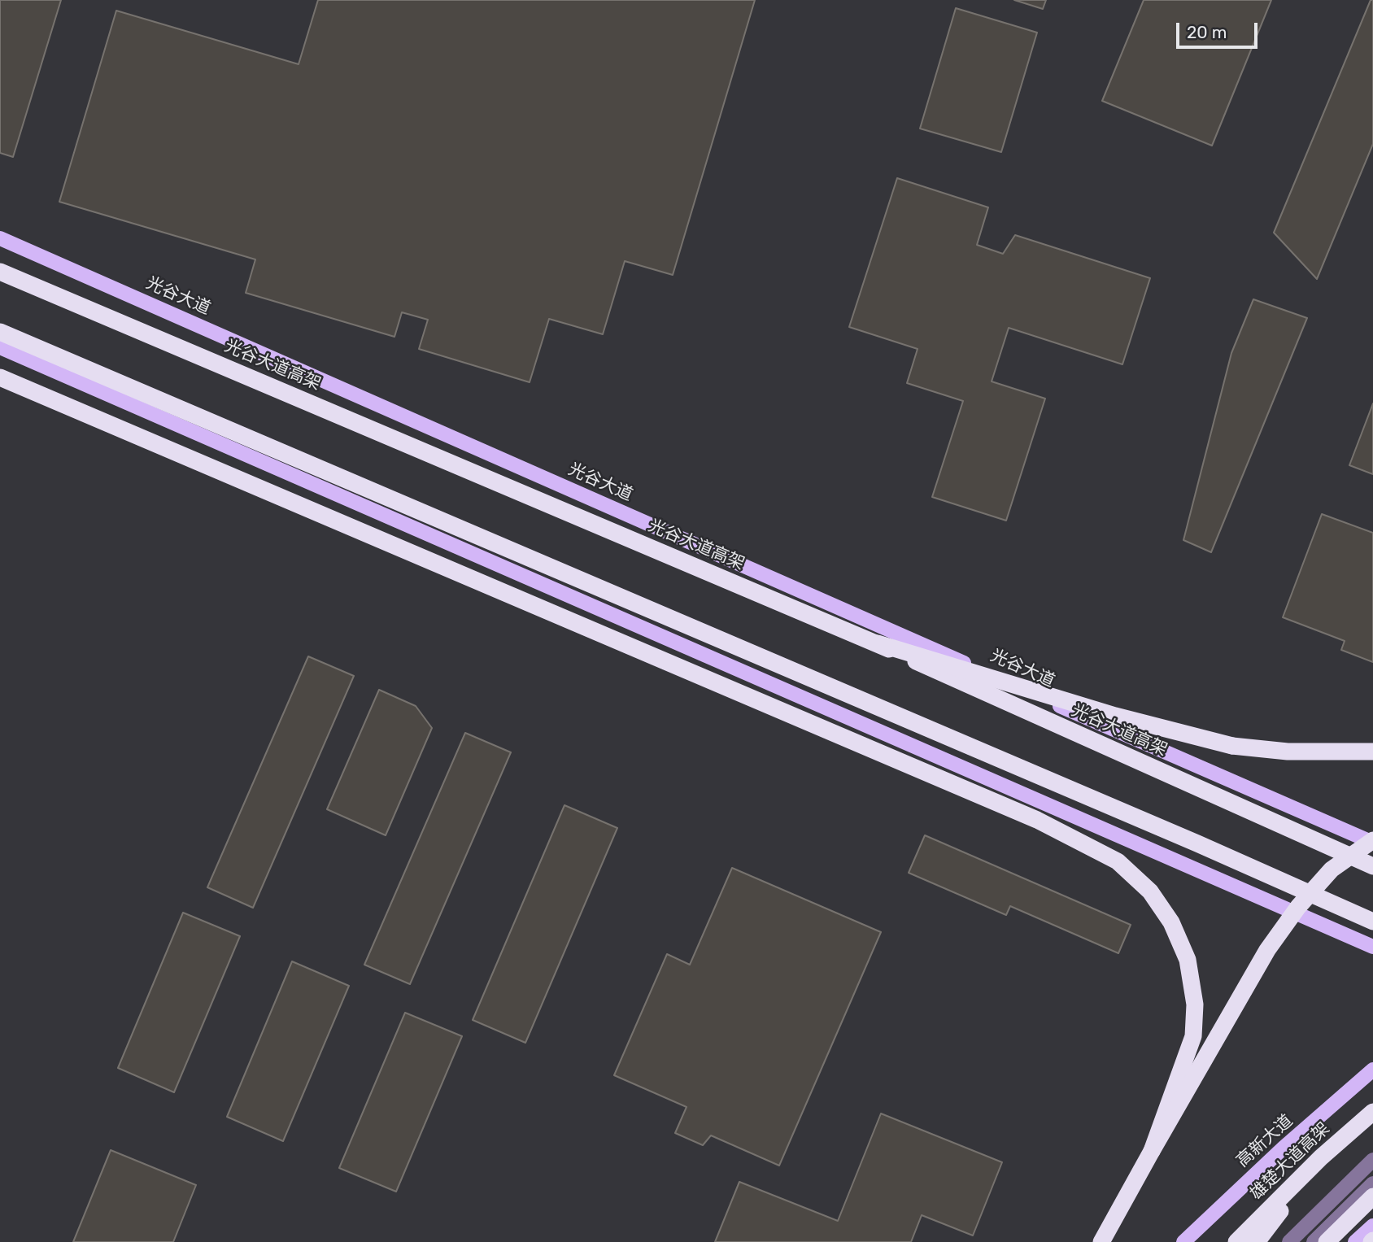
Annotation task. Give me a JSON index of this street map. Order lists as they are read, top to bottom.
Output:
{
  "streets": {
    "highway": ["光谷大道高架", "雄楚大道高架"],
    "main road": ["光谷大道", "高新大道"]
  },
  "scale_bar": "20 m"
}
